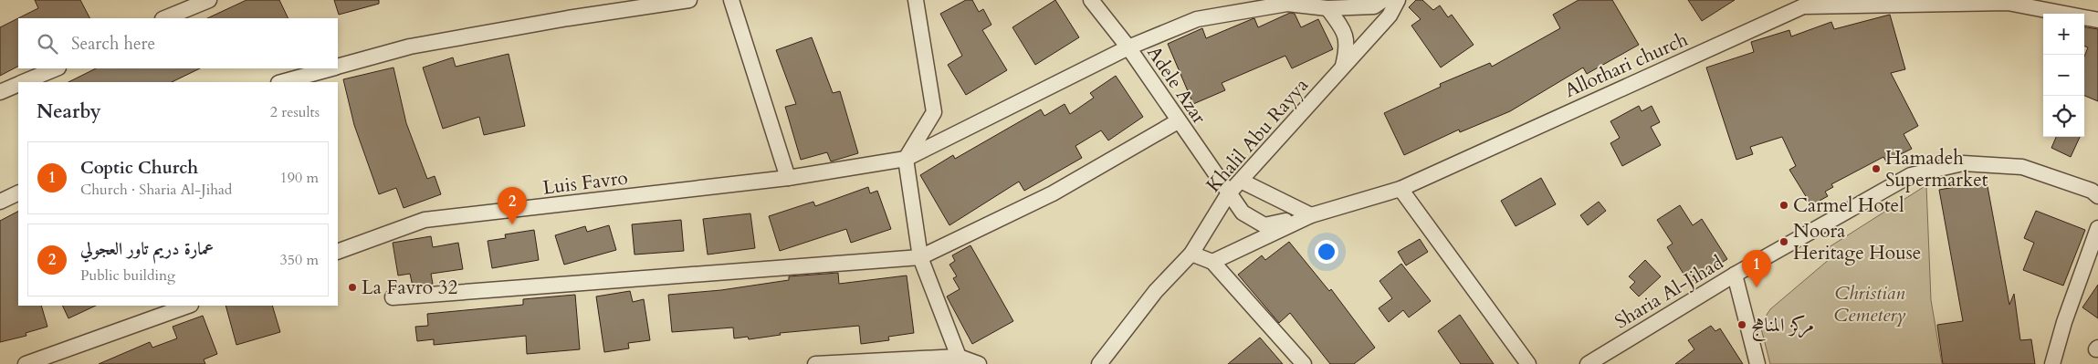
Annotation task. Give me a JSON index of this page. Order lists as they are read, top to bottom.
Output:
{
  "streets": {
    "street": [
      "Allothari church",
      "Adele Azar",
      "Khalil Abu Rayya",
      "Luis Favro",
      "Sharia Al-Jihad"
    ]
  },
  "crossings": [
    ["Allothari church", "Adele Azar"],
    ["Adele Azar", "Khalil Abu Rayya"],
    ["Adele Azar", "Luis Favro"]
  ],
  "parks": ["Christian Cemetery"],
  "places": [
    "Hamadeh Supermarket",
    "Carmel Hotel",
    "Noora Heritage House",
    "La Favro 32",
    "مركز المناهج"
  ],
  "page": {
    "map_buttons": ["+", "−"],
    "search": "Search here",
    "heading": ["Nearby", "2 results"],
    "list": [
      {
        "mark": "1",
        "name": "Coptic Church",
        "note": "Church · Sharia Al-Jihad",
        "value": "190 m"
      },
      {
        "mark": "2",
        "name": "عمارة دريم تاور العجولي",
        "note": "Public building",
        "value": "350 m"
      }
    ],
    "pins": ["2", "1"]
  }
}
